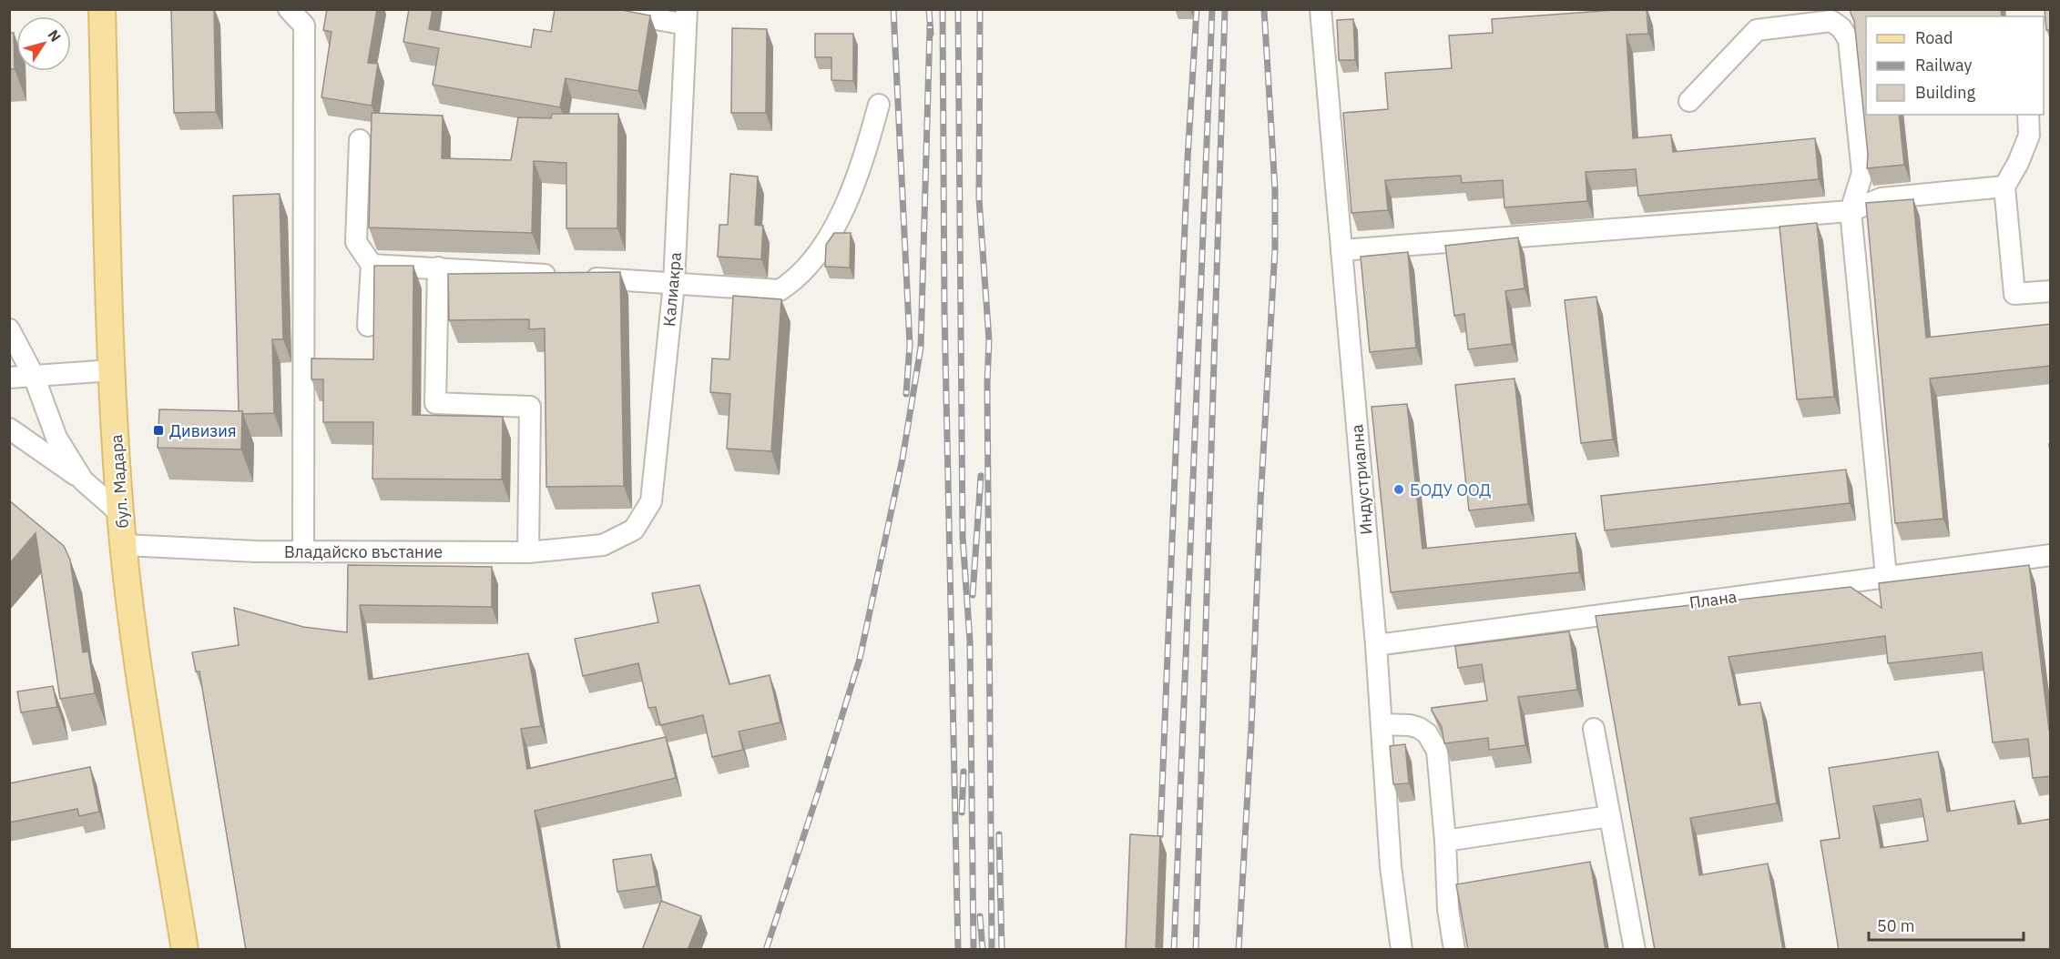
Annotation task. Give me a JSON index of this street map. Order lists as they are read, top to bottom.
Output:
{
  "streets": {
    "main road": ["бул. Мадара"],
    "street": [
      "Калиакра",
      "Индустриална",
      "Владайско въстание",
      "Плана"
    ]
  },
  "crossings": [
    ["Калиакра", "Владайско въстание"],
    ["Индустриална", "Плана"],
    ["бул. Мадара", "Владайско въстание"]
  ],
  "places": {
    "transit": ["Дивизия"],
    "other": ["БОДУ ООД"]
  },
  "legend": ["Road", "Railway", "Building"],
  "scale_bar": "50 m",
  "north": "top right"
}
